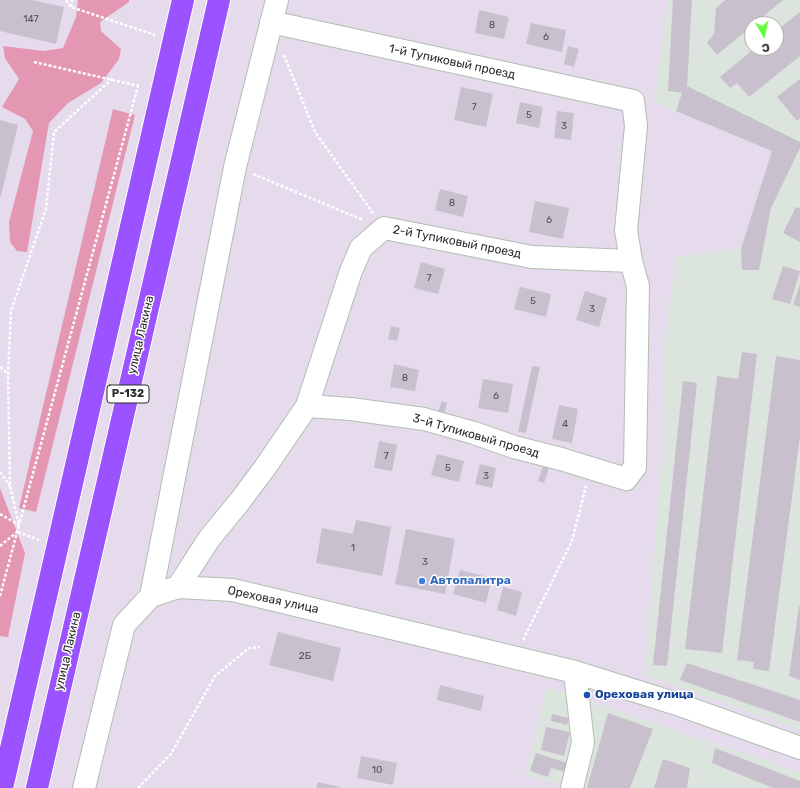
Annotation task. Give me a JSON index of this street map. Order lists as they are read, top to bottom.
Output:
{
  "streets": {
    "highway": ["улица Лакина", "Р-132"],
    "street": [
      "1-й Тупиковый проезд",
      "2-й Тупиковый проезд",
      "3-й Тупиковый проезд",
      "Ореховая улица"
    ]
  },
  "crossings": [
    ["1-й Тупиковый проезд", "2-й Тупиковый проезд"],
    ["1-й Тупиковый проезд", "3-й Тупиковый проезд"],
    ["2-й Тупиковый проезд", "3-й Тупиковый проезд"]
  ],
  "places": ["Автопалитра", "Ореховая улица"],
  "house_numbers": [
    "147",
    "8",
    "6",
    "7",
    "5",
    "3",
    "8",
    "6",
    "7",
    "5",
    "3",
    "8",
    "6",
    "4",
    "7",
    "5",
    "3",
    "1",
    "3",
    "2Б",
    "10"
  ],
  "north": "bottom"
}
